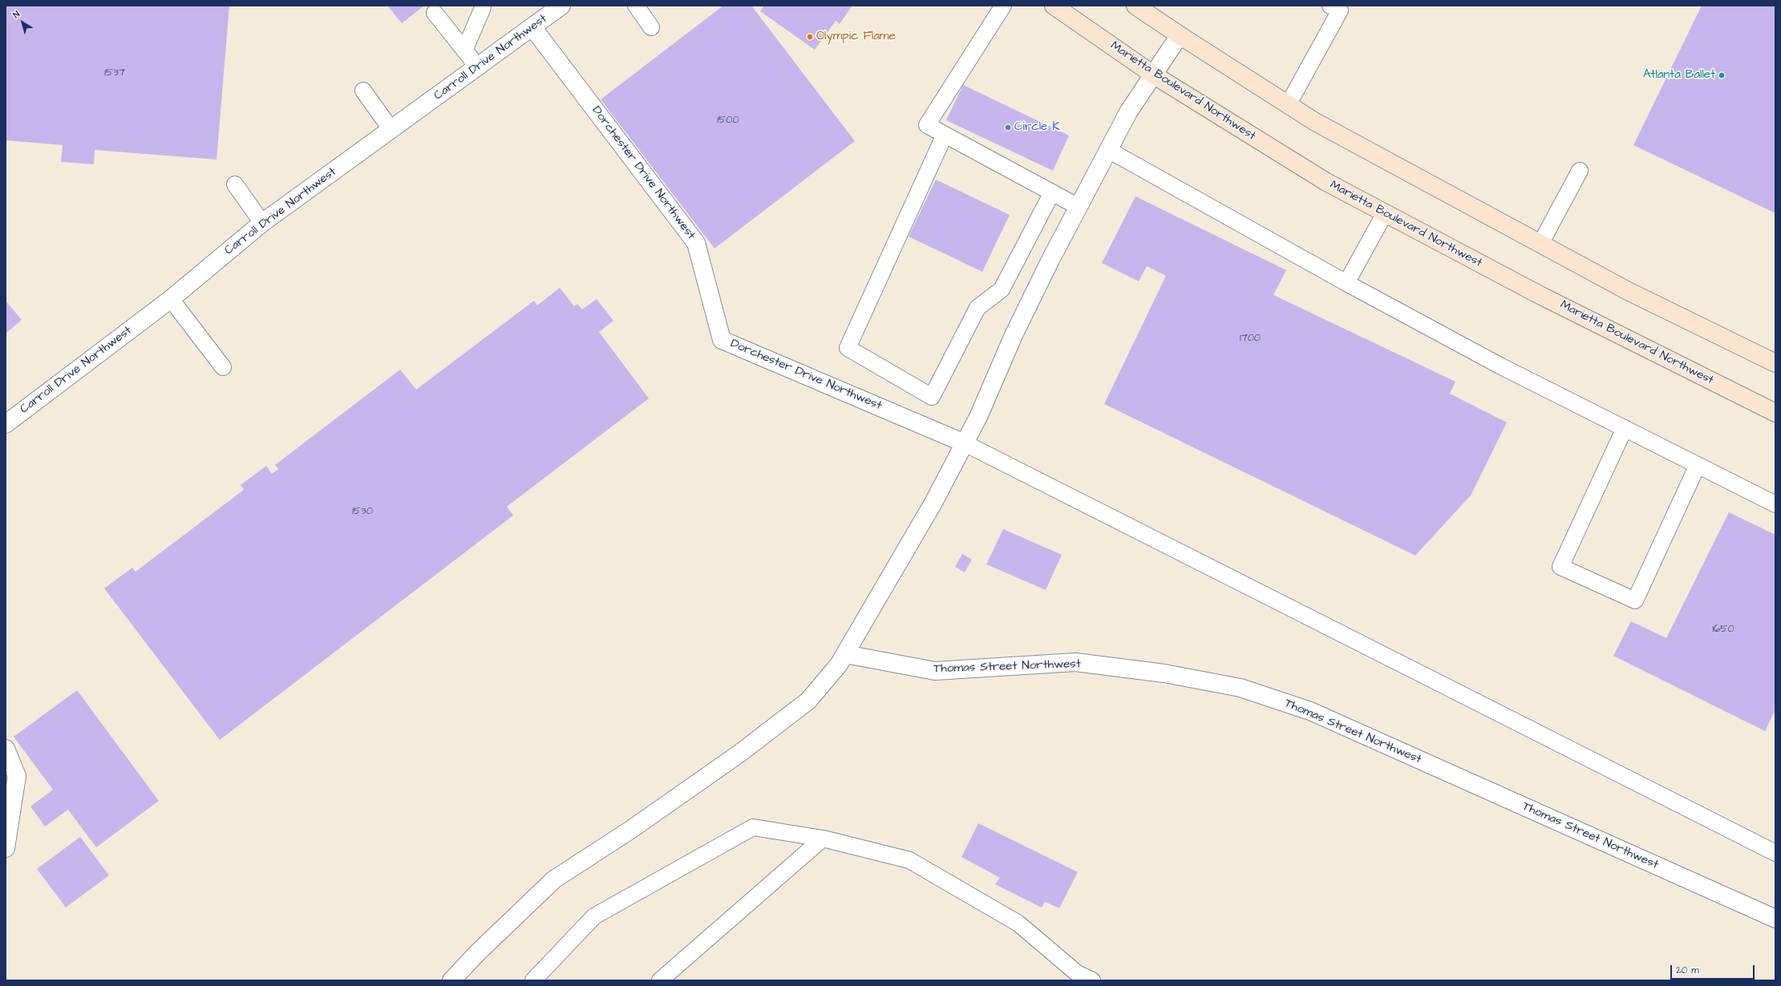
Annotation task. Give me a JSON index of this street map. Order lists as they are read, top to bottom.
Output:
{
  "streets": {
    "main road": ["Marietta Boulevard Northwest"],
    "street": ["Carroll Drive Northwest", "Dorchester Drive Northwest", "Thomas Street Northwest"]
  },
  "crossings": [
    ["Carroll Drive Northwest", "Dorchester Drive Northwest"]
  ],
  "places": ["Olympic Flame", "Atlanta Ballet", "Circle K"],
  "house_numbers": [
    "1537",
    "1500",
    "1700",
    "1530",
    "1650"
  ],
  "scale_bar": "20 m",
  "north": "top left"
}
